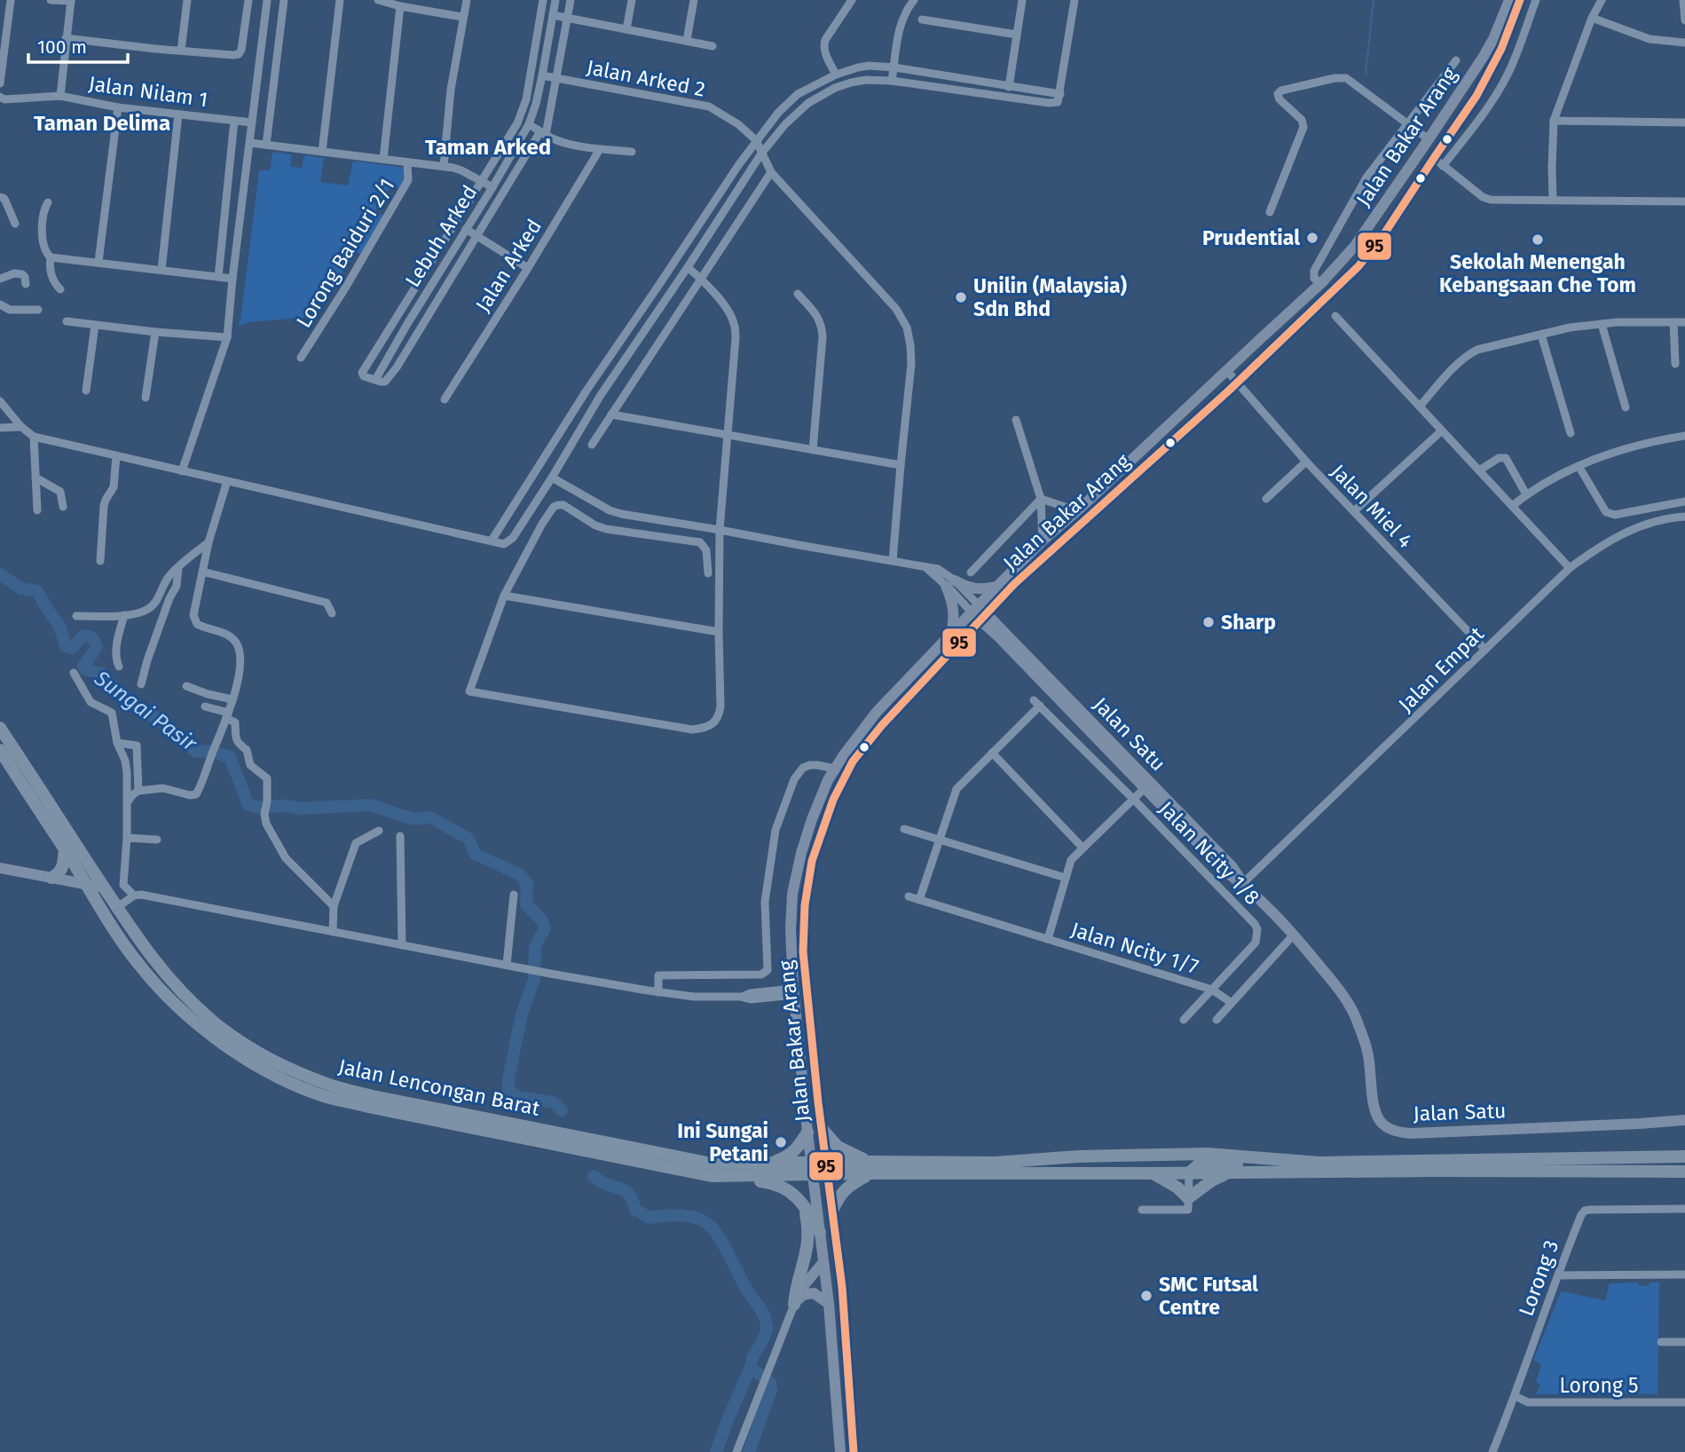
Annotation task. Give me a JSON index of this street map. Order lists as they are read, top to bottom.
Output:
{
  "streets": {
    "highway": ["Jalan Lencongan Barat"],
    "main road": ["Jalan Bakar Arang", "Jalan Satu"],
    "street": [
      "Jalan Arked 2",
      "Jalan Nilam 1",
      "Lebuh Arked",
      "Lorong Baiduri 2/1",
      "Jalan Arked",
      "Jalan Miel 4",
      "Jalan Empat",
      "Jalan Ncity 1/8",
      "Jalan Ncity 1/7",
      "Lorong 3",
      "Lorong 5"
    ]
  },
  "crossings": [
    ["Jalan Arked 2", "Lebuh Arked"],
    ["Jalan Bakar Arang", "Jalan Miel 4"],
    ["Jalan Bakar Arang", "Jalan Satu"],
    ["Jalan Bakar Arang", "Jalan Lencongan Barat"],
    ["Jalan Miel 4", "Jalan Empat"],
    ["Jalan Empat", "Jalan Satu"],
    ["Jalan Ncity 1/8", "Jalan Ncity 1/7"],
    ["Lorong 3", "Lorong 5"]
  ],
  "districts": ["Taman Delima", "Taman Arked"],
  "water": ["Sungai Pasir"],
  "places": [
    "Prudential",
    "Sekolah Menengah Kebangsaan Che Tom",
    "Unilin (Malaysia) Sdn Bhd",
    "Sharp",
    "Ini Sungai Petani",
    "SMC Futsal Centre"
  ],
  "lines": ["transit line 95"],
  "scale_bar": "100 m"
}
